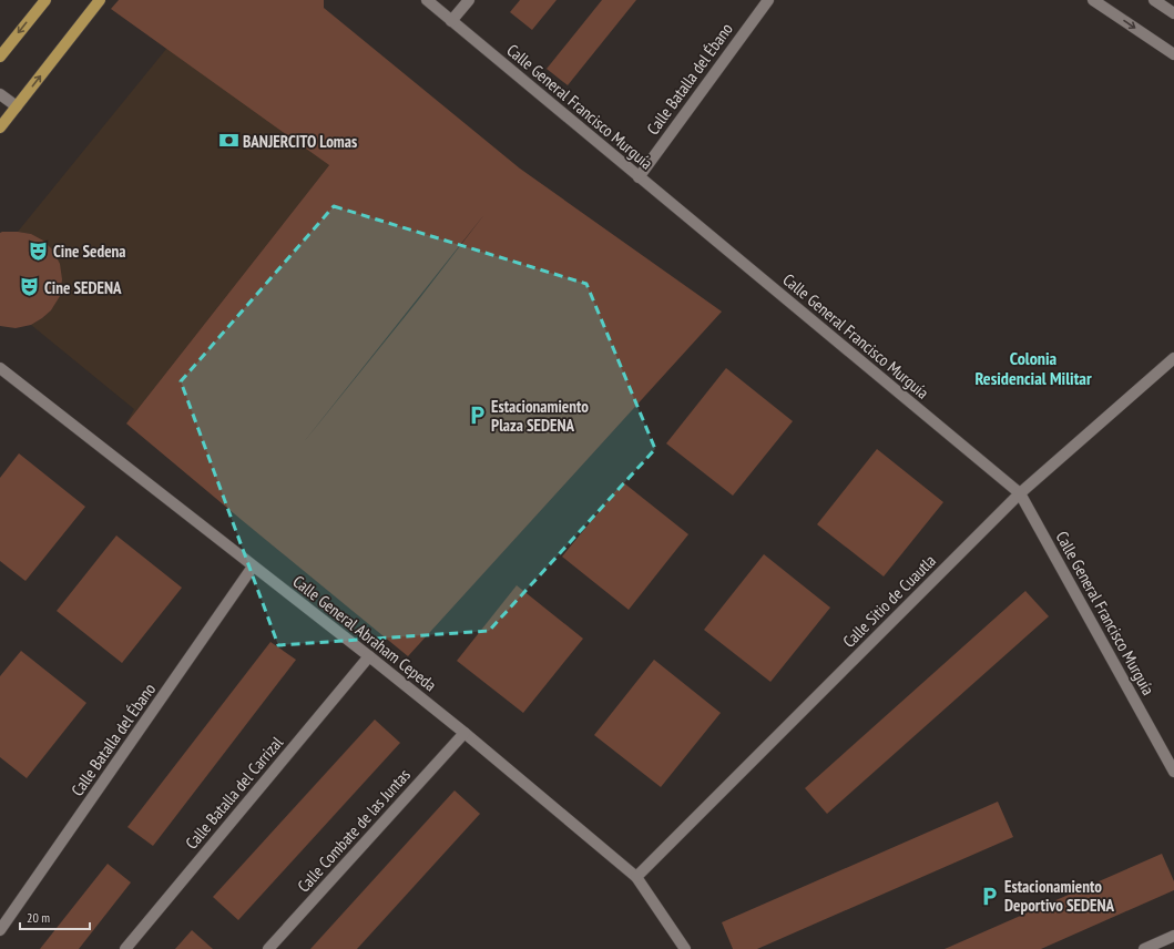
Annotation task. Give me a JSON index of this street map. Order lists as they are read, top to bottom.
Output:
{
  "streets": {
    "street": [
      "Calle Batalla del Ébano",
      "Calle General Francisco Murguía",
      "Calle Sitio de Cuautla",
      "Calle General Abraham Cepeda",
      "Calle Batalla del Carrizal",
      "Calle Combate de las Juntas"
    ]
  },
  "crossings": [
    ["Calle Batalla del Ébano", "Calle General Francisco Murguía"],
    ["Calle Batalla del Ébano", "Calle General Abraham Cepeda"],
    ["Calle General Francisco Murguía", "Calle Sitio de Cuautla"],
    ["Calle Sitio de Cuautla", "Calle General Abraham Cepeda"],
    ["Calle General Abraham Cepeda", "Calle Batalla del Carrizal"],
    ["Calle General Abraham Cepeda", "Calle Combate de las Juntas"]
  ],
  "districts": ["Colonia Residencial Militar"],
  "places": {
    "bank": ["BANJERCITO Lomas"],
    "theatre": ["Cine Sedena", "Cine SEDENA"],
    "parking": ["Estacionamiento Plaza SEDENA", "Estacionamiento Deportivo SEDENA"]
  },
  "scale_bar": "20 m"
}
